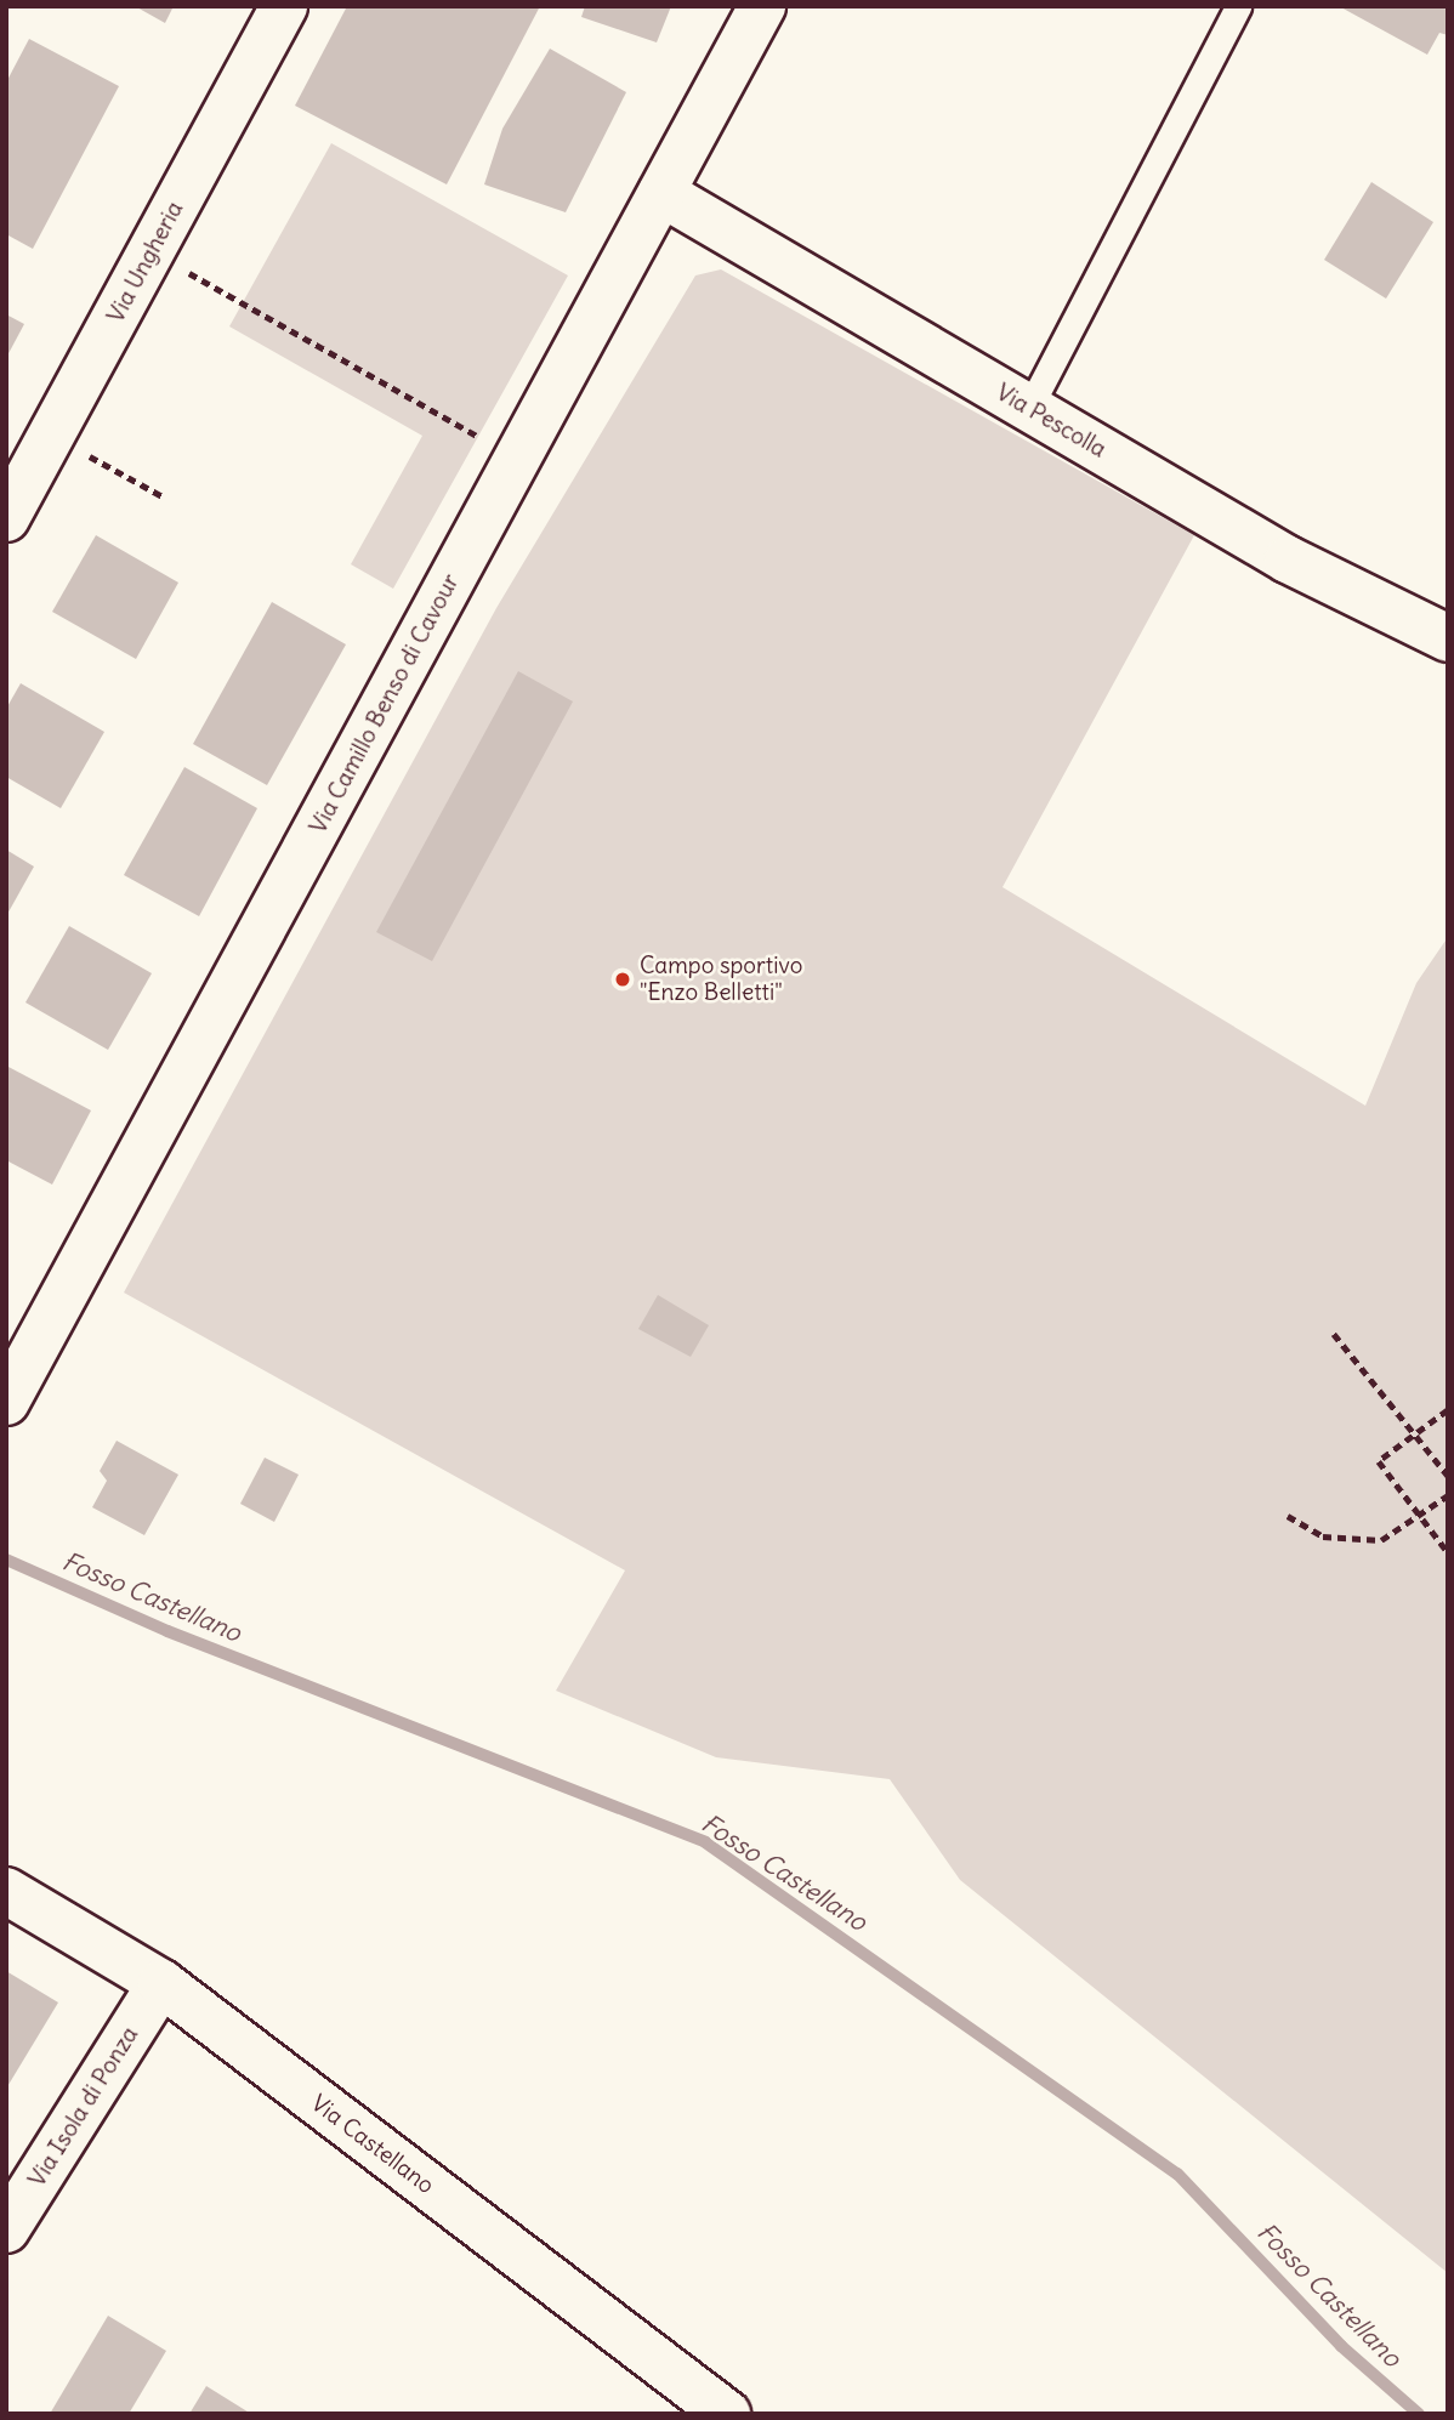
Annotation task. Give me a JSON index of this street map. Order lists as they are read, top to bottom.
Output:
{
  "streets": {
    "street": [
      "Via Ungheria",
      "Via Pescolla",
      "Via Camillo Benso di Cavour",
      "Via Isola di Ponza",
      "Via Castellano"
    ]
  },
  "crossings": [
    ["Via Pescolla", "Via Camillo Benso di Cavour"],
    ["Via Isola di Ponza", "Via Castellano"]
  ],
  "water": ["Fosso Castellano"],
  "places": ["Campo sportivo \"Enzo Belletti\""]
}
